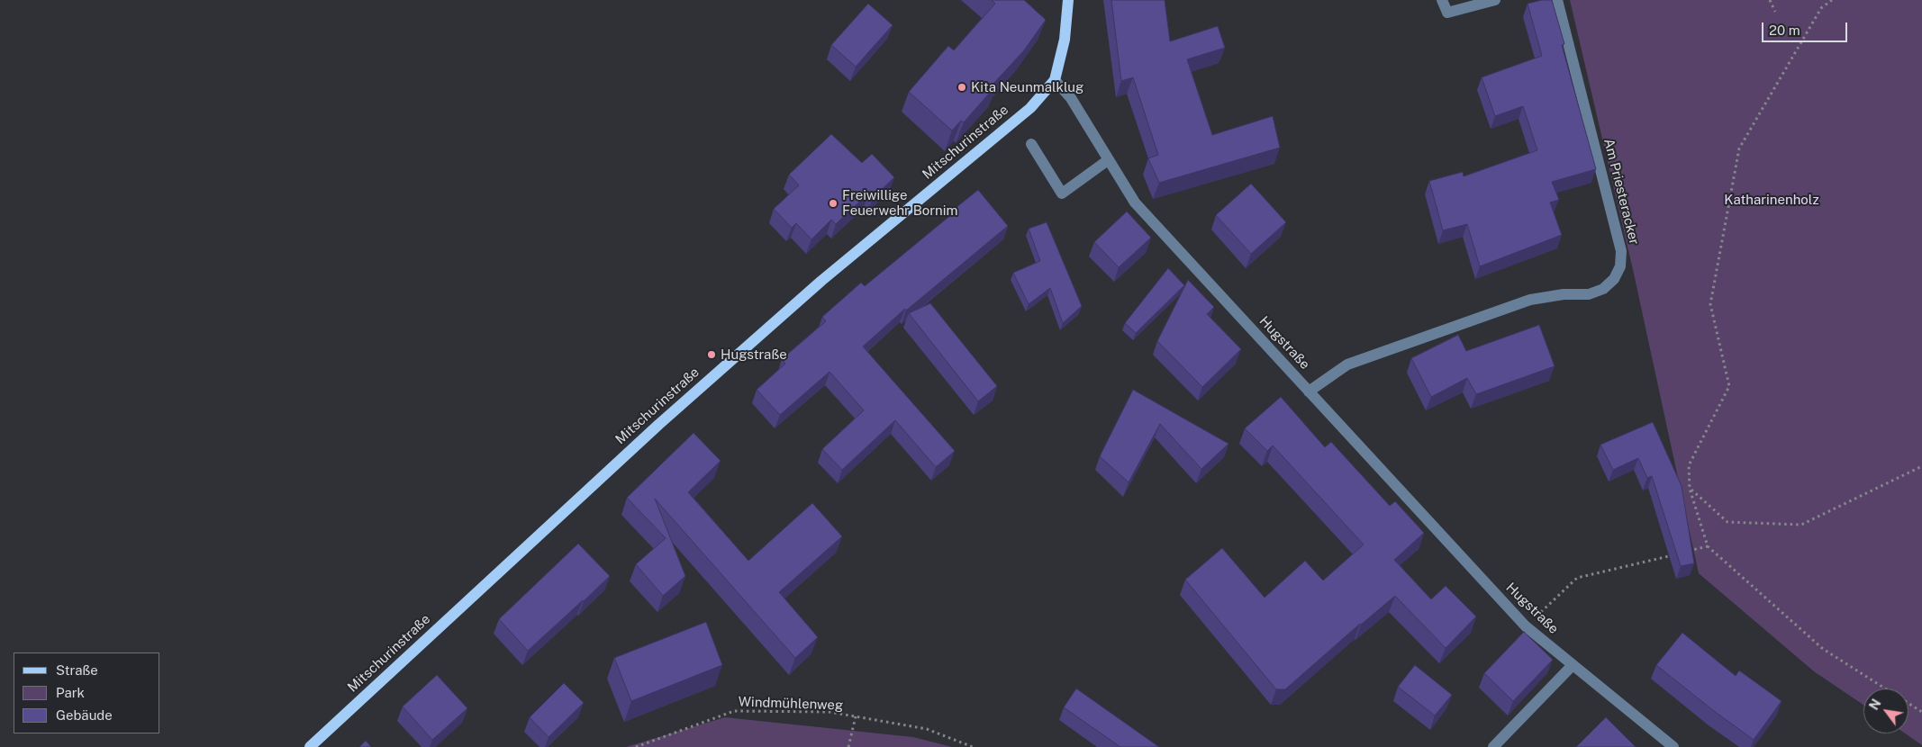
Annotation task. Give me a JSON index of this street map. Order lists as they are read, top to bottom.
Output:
{
  "streets": {
    "main road": ["Mitschurinstraße"],
    "street": ["Am Priesteracker", "Hugstraße"],
    "path": ["Windmühlenweg"]
  },
  "crossings": [
    ["Mitschurinstraße", "Hugstraße"],
    ["Am Priesteracker", "Hugstraße"]
  ],
  "parks": ["Katharinenholz"],
  "places": ["Kita Neunmalklug", "Freiwillige Feuerwehr Bornim", "Hugstraße"],
  "legend": ["Straße", "Park", "Gebäude"],
  "scale_bar": "20 m",
  "north": "top left"
}
